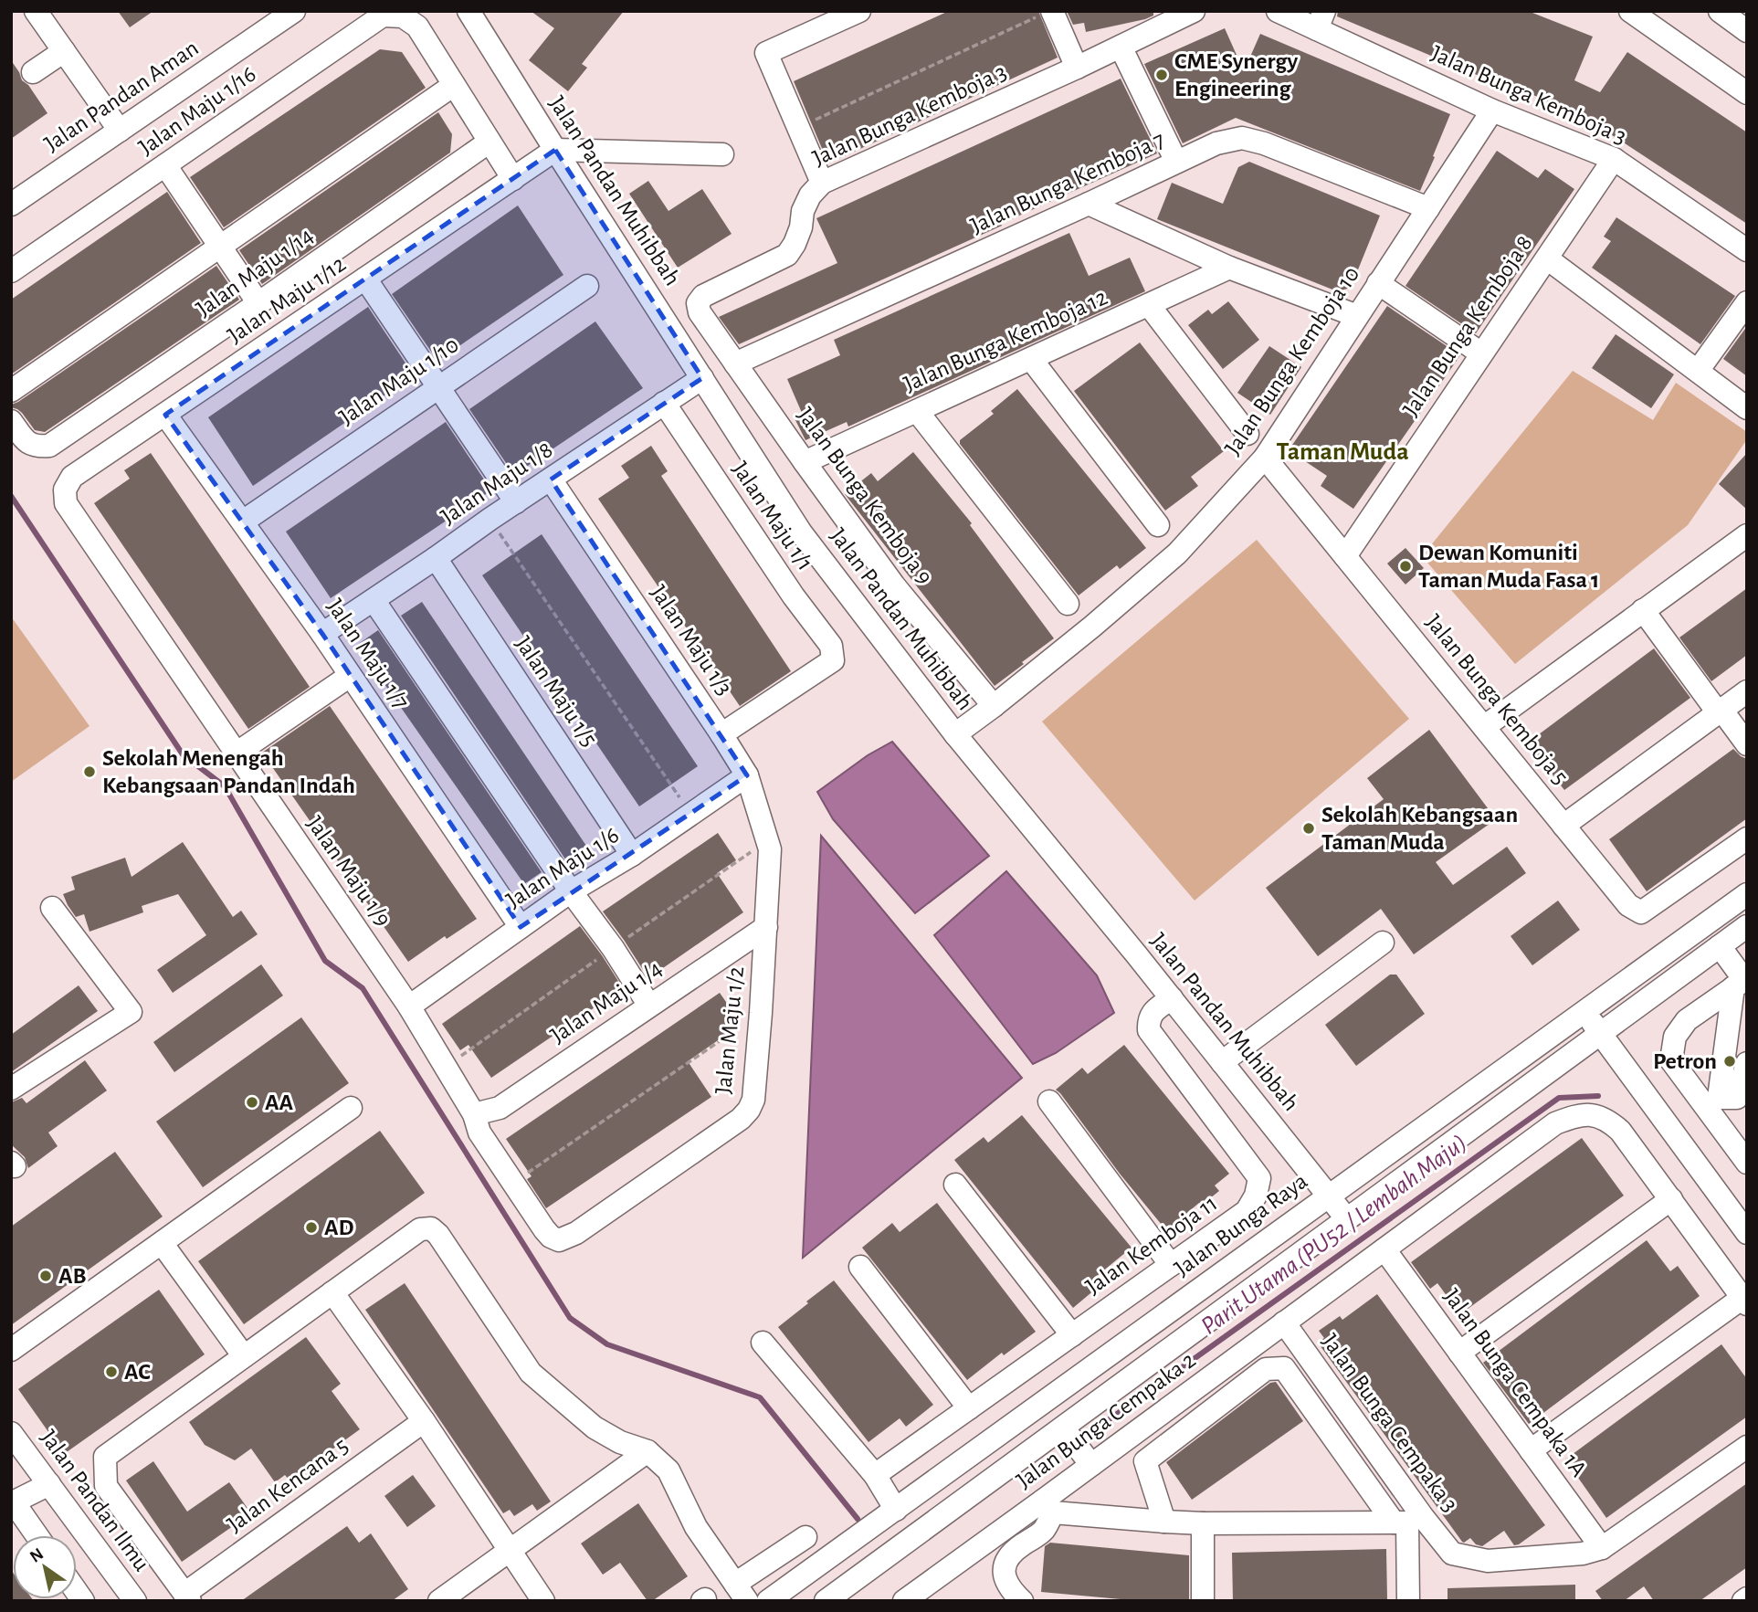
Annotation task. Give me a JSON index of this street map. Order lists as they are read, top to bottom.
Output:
{
  "streets": {
    "street": [
      "Jalan Bunga Kemboja 3",
      "Jalan Pandan Aman",
      "Jalan Maju 1/16",
      "Jalan Bunga Kemboja 7",
      "Jalan Pandan Muhibbah",
      "Jalan Maju 1/14",
      "Jalan Maju 1/12",
      "Jalan Bunga Kemboja 8",
      "Jalan Bunga Kemboja 12",
      "Jalan Bunga Kemboja 10",
      "Jalan Maju 1/10",
      "Jalan Maju 1/8",
      "Jalan Bunga Kemboja 9",
      "Jalan Maju 1/1",
      "Jalan Maju 1/3",
      "Jalan Maju 1/7",
      "Jalan Maju 1/5",
      "Jalan Bunga Kemboja 5",
      "Jalan Maju 1/6",
      "Jalan Maju 1/9",
      "Jalan Maju 1/4",
      "Jalan Maju 1/2",
      "Jalan Bunga Raya",
      "Jalan Kemboja 11",
      "Jalan Bunga Cempaka 1A",
      "Jalan Bunga Cempaka 2",
      "Jalan Bunga Cempaka 3",
      "Jalan Kencana 5",
      "Jalan Pandan Ilmu"
    ]
  },
  "crossings": [
    ["Jalan Bunga Kemboja 3", "Jalan Bunga Kemboja 8"],
    ["Jalan Bunga Kemboja 3", "Jalan Bunga Kemboja 10"],
    ["Jalan Bunga Kemboja 3", "Jalan Bunga Kemboja 9"],
    ["Jalan Bunga Kemboja 7", "Jalan Bunga Kemboja 10"],
    ["Jalan Bunga Kemboja 7", "Jalan Bunga Kemboja 9"],
    ["Jalan Pandan Muhibbah", "Jalan Maju 1/12"],
    ["Jalan Pandan Muhibbah", "Jalan Bunga Kemboja 10"],
    ["Jalan Pandan Muhibbah", "Jalan Maju 1/8"],
    ["Jalan Pandan Muhibbah", "Jalan Bunga Raya"],
    ["Jalan Pandan Muhibbah", "Jalan Kemboja 11"],
    ["Jalan Maju 1/12", "Jalan Maju 1/7"],
    ["Jalan Maju 1/12", "Jalan Maju 1/9"],
    ["Jalan Bunga Kemboja 8", "Jalan Bunga Kemboja 5"],
    ["Jalan Bunga Kemboja 12", "Jalan Bunga Kemboja 9"],
    ["Jalan Bunga Kemboja 10", "Jalan Bunga Kemboja 9"],
    ["Jalan Bunga Kemboja 10", "Jalan Bunga Kemboja 5"],
    ["Jalan Maju 1/10", "Jalan Maju 1/7"],
    ["Jalan Maju 1/8", "Jalan Maju 1/1"],
    ["Jalan Maju 1/8", "Jalan Maju 1/3"],
    ["Jalan Maju 1/8", "Jalan Maju 1/7"],
    ["Jalan Maju 1/8", "Jalan Maju 1/5"],
    ["Jalan Maju 1/1", "Jalan Maju 1/3"],
    ["Jalan Maju 1/3", "Jalan Maju 1/6"],
    ["Jalan Maju 1/3", "Jalan Maju 1/2"],
    ["Jalan Maju 1/7", "Jalan Maju 1/6"],
    ["Jalan Maju 1/5", "Jalan Maju 1/6"],
    ["Jalan Maju 1/6", "Jalan Maju 1/9"],
    ["Jalan Maju 1/9", "Jalan Maju 1/4"],
    ["Jalan Maju 1/9", "Jalan Maju 1/2"],
    ["Jalan Maju 1/4", "Jalan Maju 1/2"],
    ["Jalan Bunga Cempaka 1A", "Jalan Bunga Cempaka 2"],
    ["Jalan Bunga Cempaka 1A", "Jalan Bunga Cempaka 3"],
    ["Jalan Bunga Cempaka 2", "Jalan Bunga Cempaka 3"]
  ],
  "districts": ["Taman Muda"],
  "water": ["Parit Utama (PU52 / Lembah Maju)"],
  "places": [
    "CME Synergy Engineering",
    "Dewan Komuniti Taman Muda Fasa 1",
    "Sekolah Menengah Kebangsaan Pandan Indah",
    "Sekolah Kebangsaan Taman Muda",
    "Petron",
    "AA",
    "AD",
    "AB",
    "AC"
  ],
  "north": "top left"
}
